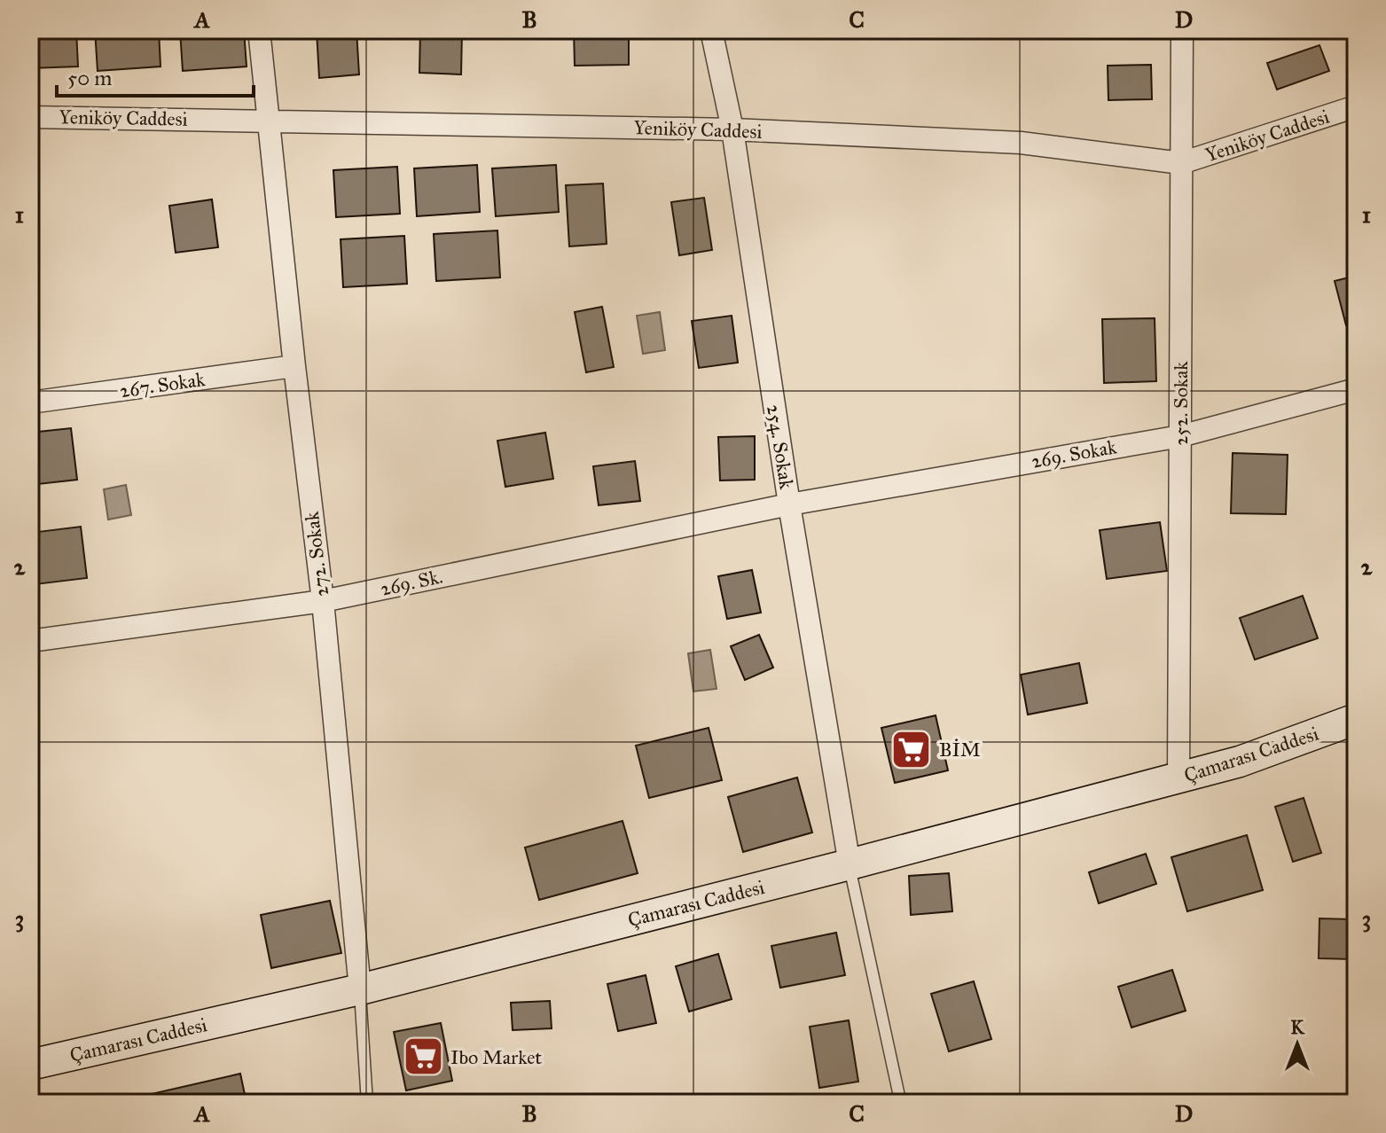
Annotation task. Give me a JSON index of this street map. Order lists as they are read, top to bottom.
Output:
{
  "streets": {
    "street": [
      "Yeniköy Caddesi",
      "267. Sokak",
      "252. Sokak",
      "254. Sokak",
      "269. Sokak",
      "272. Sokak",
      "269. Sk.",
      "Çamarası Caddesi"
    ]
  },
  "crossings": [
    ["Yeniköy Caddesi", "252. Sokak"],
    ["Yeniköy Caddesi", "254. Sokak"],
    ["Yeniköy Caddesi", "272. Sokak"],
    ["267. Sokak", "272. Sokak"],
    ["252. Sokak", "269. Sokak"],
    ["252. Sokak", "Çamarası Caddesi"],
    ["254. Sokak", "269. Sokak"],
    ["254. Sokak", "269. Sk."],
    ["254. Sokak", "Çamarası Caddesi"],
    ["269. Sokak", "269. Sk."],
    ["272. Sokak", "269. Sk."],
    ["272. Sokak", "Çamarası Caddesi"]
  ],
  "places": {
    "supermarket": ["BİM", "Ibo Market"]
  },
  "scale_bar": "50 m",
  "north": "top",
  "grid": {
    "columns": [
      "A",
      "B",
      "C",
      "D"
    ],
    "rows": ["1", "2", "3"]
  }
}
